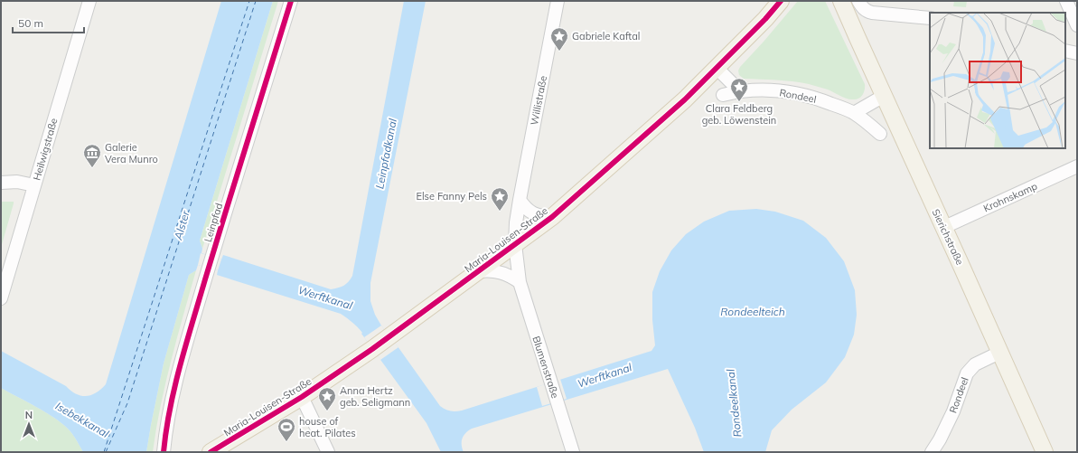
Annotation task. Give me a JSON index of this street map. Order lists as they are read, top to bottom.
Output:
{
  "streets": {
    "main road": ["Sierichstraße", "Maria-Louisen-Straße"],
    "street": [
      "Rondeel",
      "Willistraße",
      "Heilwigstraße",
      "Krohnskamp",
      "Leinpfad",
      "Blumenstraße"
    ]
  },
  "crossings": [
    ["Rondeel", "Sierichstraße"],
    ["Willistraße", "Maria-Louisen-Straße"],
    ["Willistraße", "Blumenstraße"],
    ["Krohnskamp", "Sierichstraße"],
    ["Maria-Louisen-Straße", "Blumenstraße"]
  ],
  "water": [
    "Leinpfadkanal",
    "Alster",
    "Werftkanal",
    "Rondeelteich",
    "Rondeelkanal",
    "Isebekkanal"
  ],
  "places": {
    "place": [
      "Gabriele Kaftal",
      "Clara Feldberg geb. Löwenstein",
      "Else Fanny Pels",
      "Anna Hertz geb. Seligmann"
    ],
    "museum": ["Galerie Vera Munro"],
    "sports": ["house of heat. Pilates"]
  },
  "scale_bar": "50 m",
  "north": "top"
}
